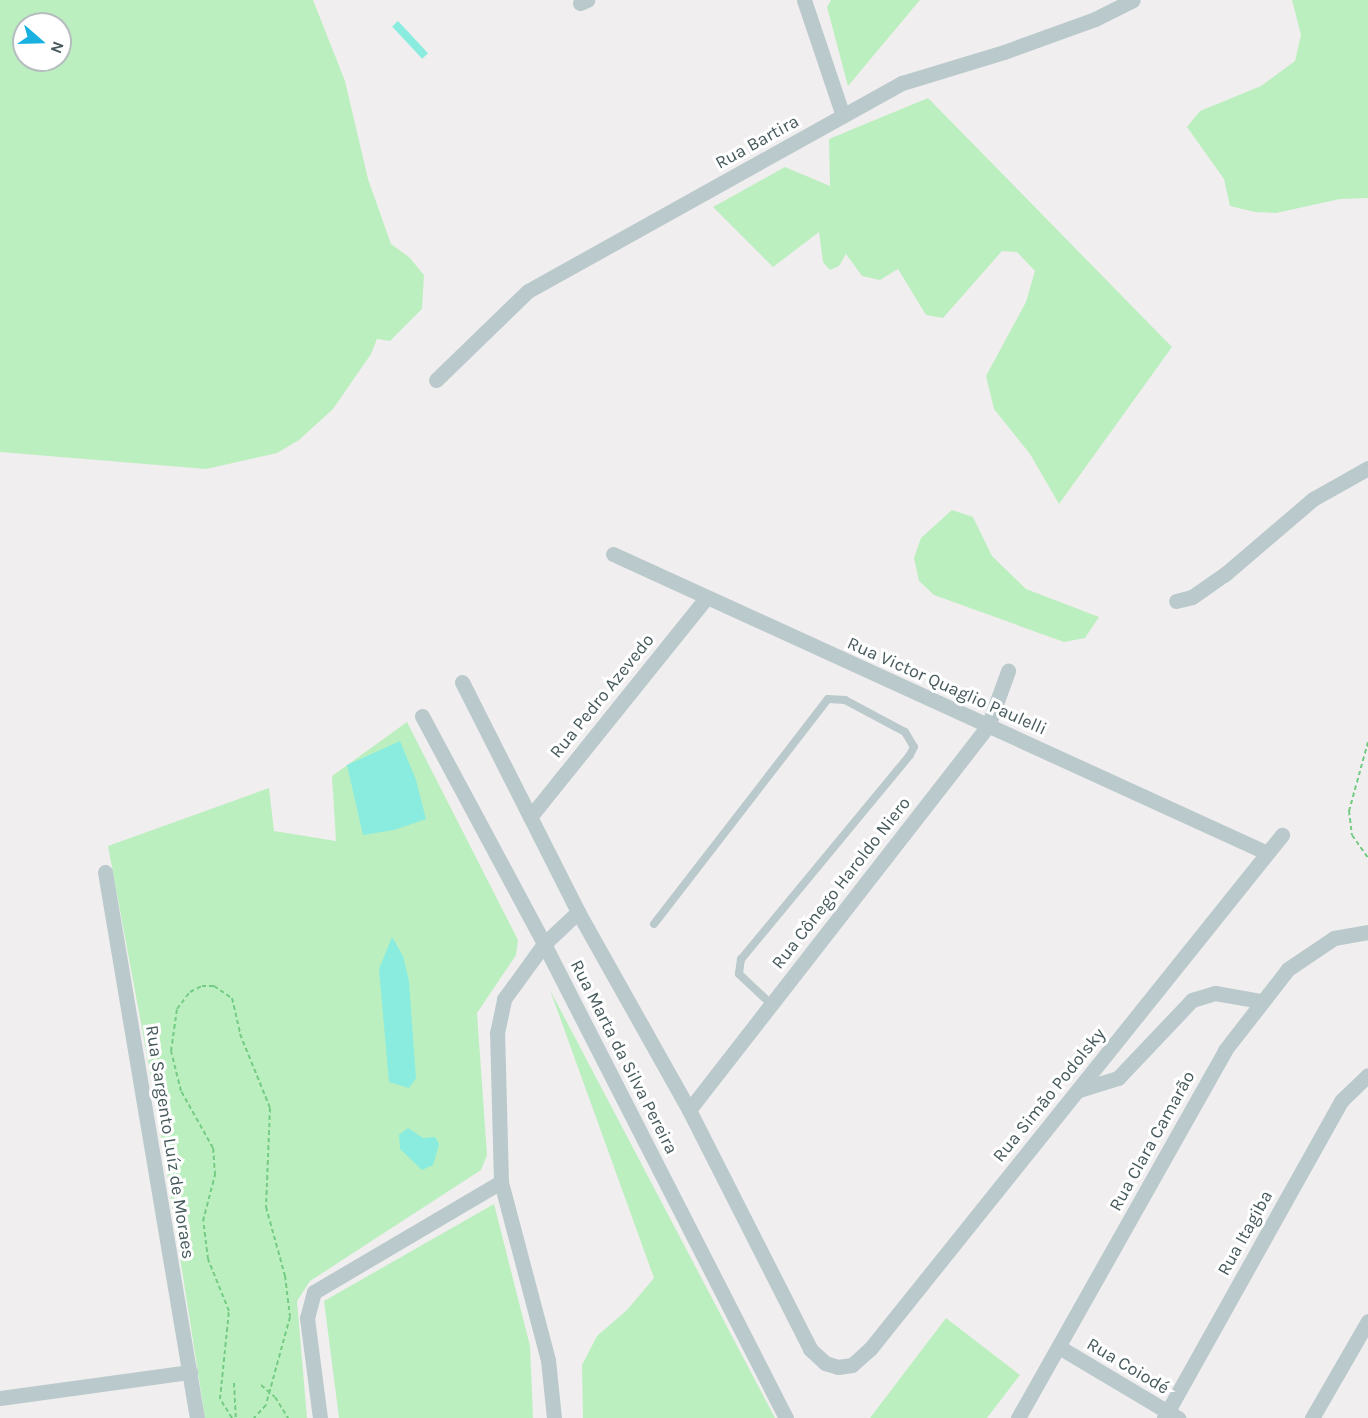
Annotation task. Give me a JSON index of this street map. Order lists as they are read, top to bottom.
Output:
{
  "streets": {
    "street": [
      "Rua Bartira",
      "Rua Victor Quaglio Paulelli",
      "Rua Pedro Azevedo",
      "Rua Cônego Haroldo Niero",
      "Rua Marta da Silva Pereira",
      "Rua Simão Podolsky",
      "Rua Clara Camarão",
      "Rua Sargento Luíz de Moraes",
      "Rua Itagiba",
      "Rua Coiodé"
    ]
  },
  "crossings": [
    ["Rua Victor Quaglio Paulelli", "Rua Pedro Azevedo"],
    ["Rua Victor Quaglio Paulelli", "Rua Cônego Haroldo Niero"],
    ["Rua Victor Quaglio Paulelli", "Rua Simão Podolsky"],
    ["Rua Pedro Azevedo", "Rua Marta da Silva Pereira"],
    ["Rua Cônego Haroldo Niero", "Rua Marta da Silva Pereira"],
    ["Rua Marta da Silva Pereira", "Rua Simão Podolsky"],
    ["Rua Clara Camarão", "Rua Coiodé"],
    ["Rua Itagiba", "Rua Coiodé"]
  ],
  "north": "right"
}
